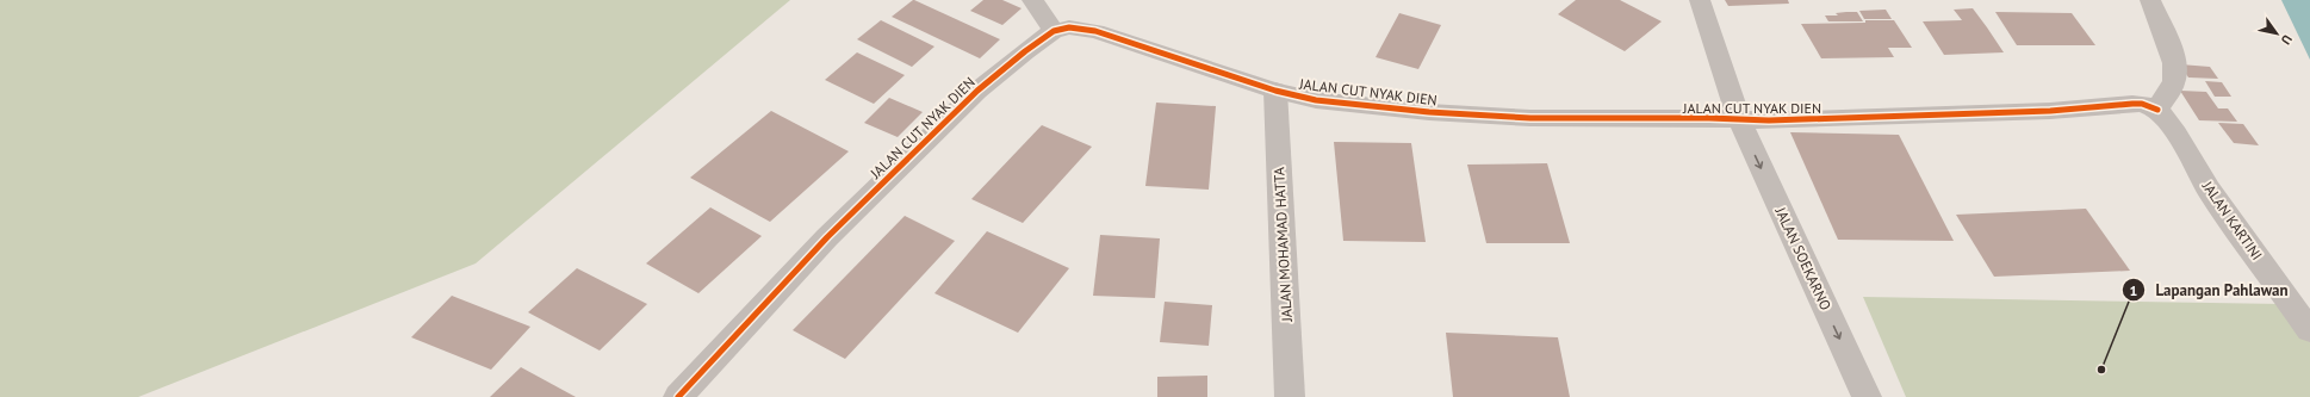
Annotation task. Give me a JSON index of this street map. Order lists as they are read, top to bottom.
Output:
{
  "streets": {
    "street": [
      "JALAN CUT NYAK DIEN",
      "JALAN KARTINI",
      "JALAN MOHAMAD HATTA",
      "JALAN SOEKARNO"
    ]
  },
  "crossings": [
    ["JALAN CUT NYAK DIEN", "JALAN KARTINI"],
    ["JALAN CUT NYAK DIEN", "JALAN MOHAMAD HATTA"],
    ["JALAN CUT NYAK DIEN", "JALAN SOEKARNO"]
  ],
  "one_way": ["JALAN SOEKARNO"],
  "places": ["Lapangan Pahlawan"],
  "north": "bottom right"
}
